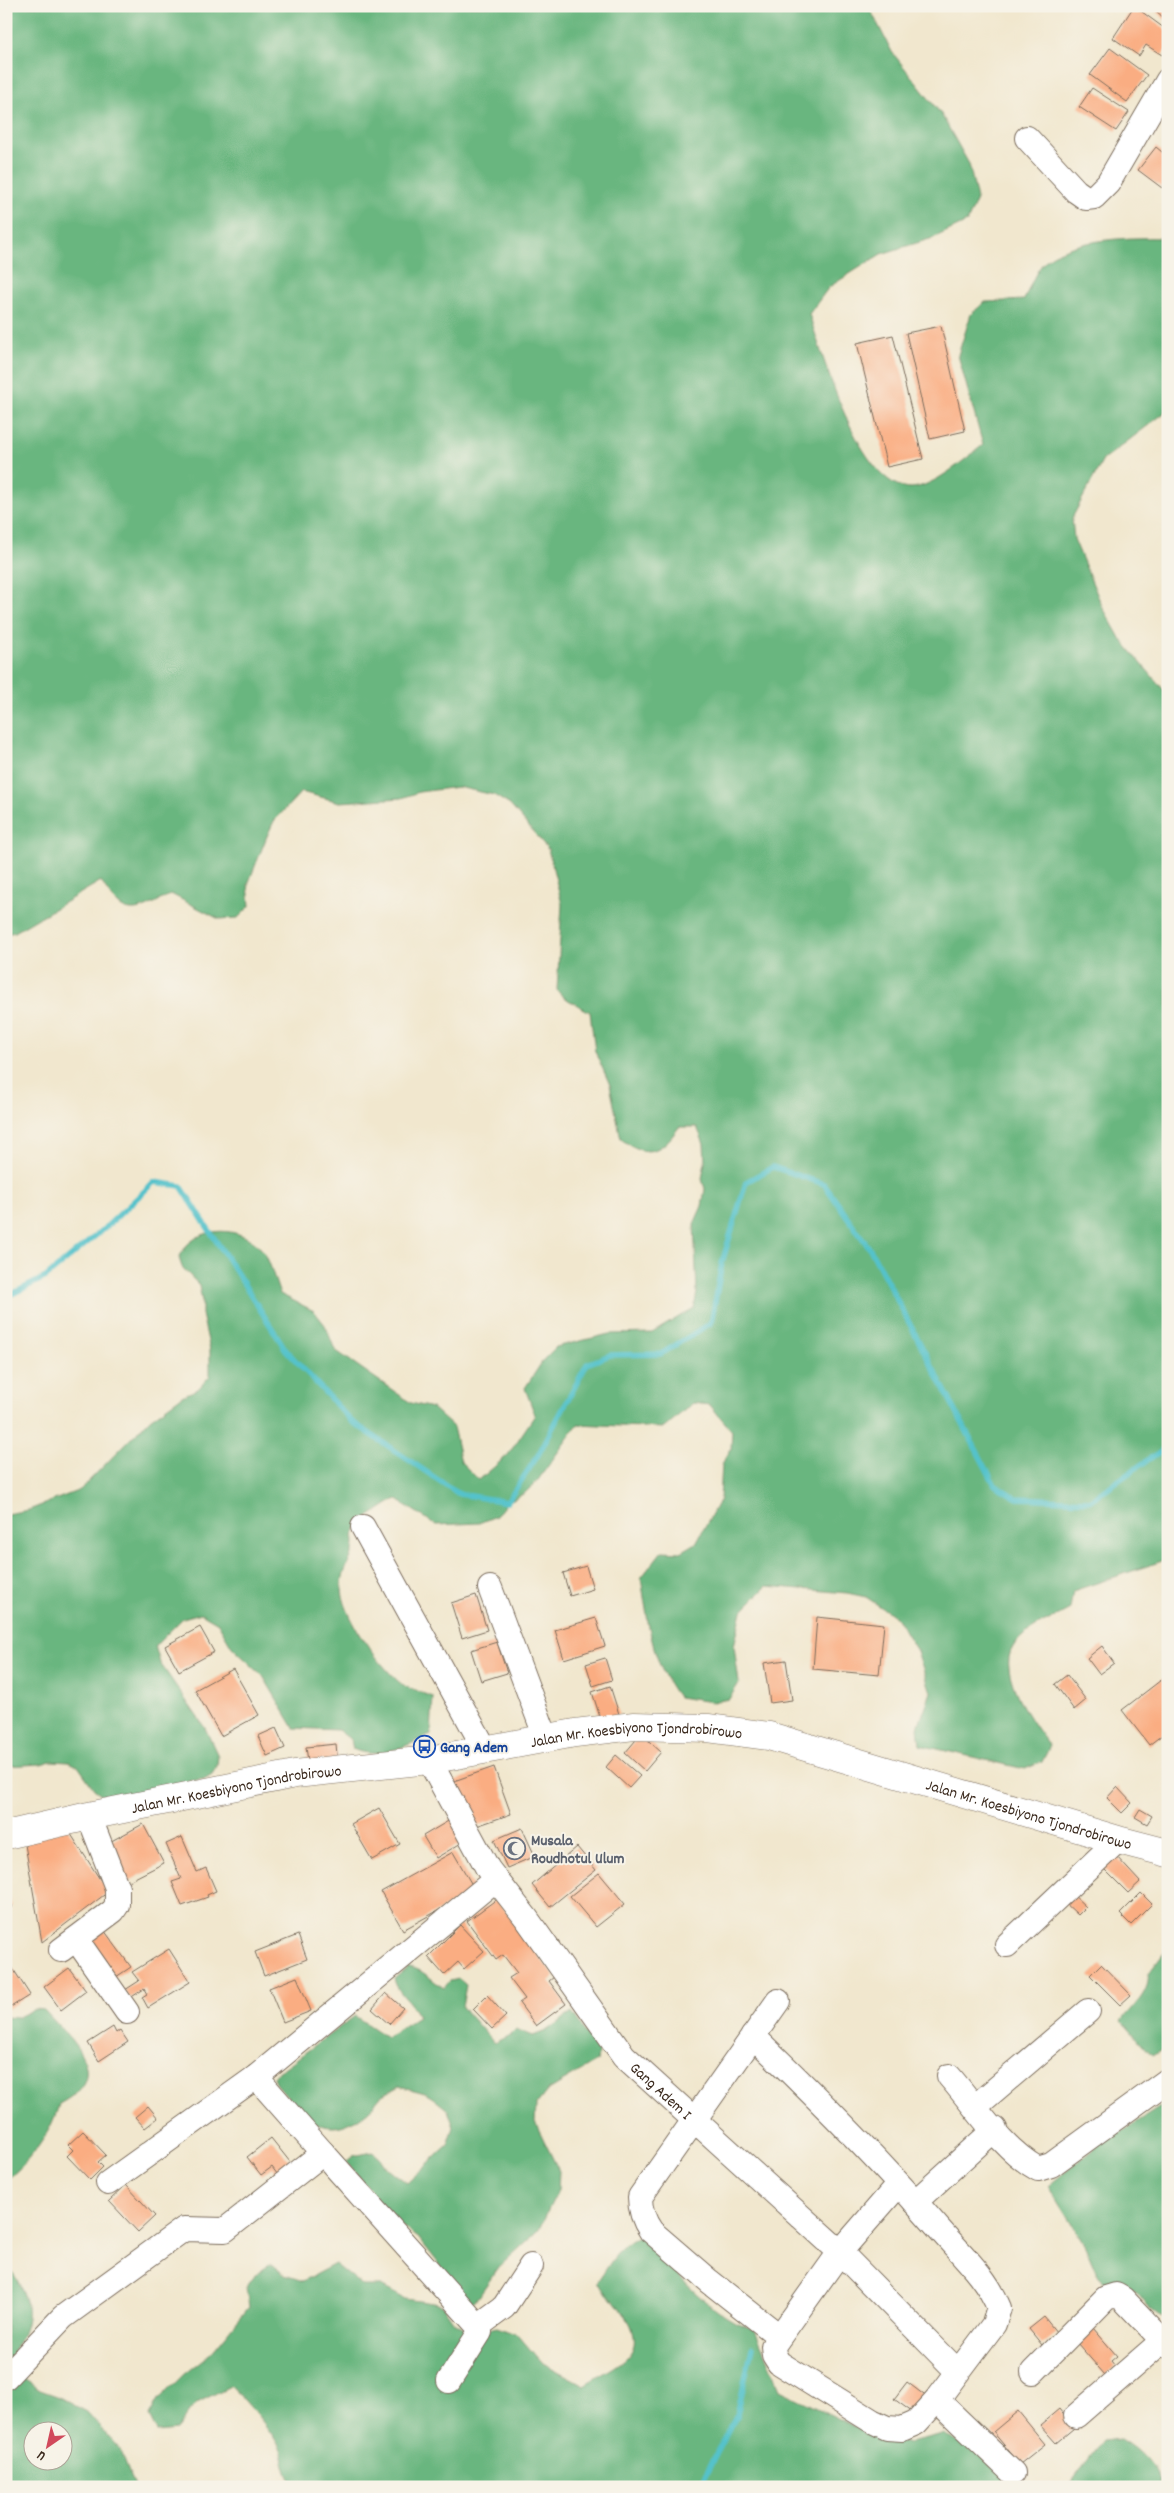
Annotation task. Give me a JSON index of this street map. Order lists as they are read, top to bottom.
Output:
{
  "streets": {
    "main road": ["Jalan Mr. Koesbiyono Tjondrobirowo"],
    "street": ["Gang Adem I"]
  },
  "crossings": [
    ["Jalan Mr. Koesbiyono Tjondrobirowo", "Gang Adem I"]
  ],
  "places": {
    "bus stop": ["Gang Adem"],
    "mosque": ["Musala Roudhotul Ulum"]
  },
  "north": "bottom left"
}
